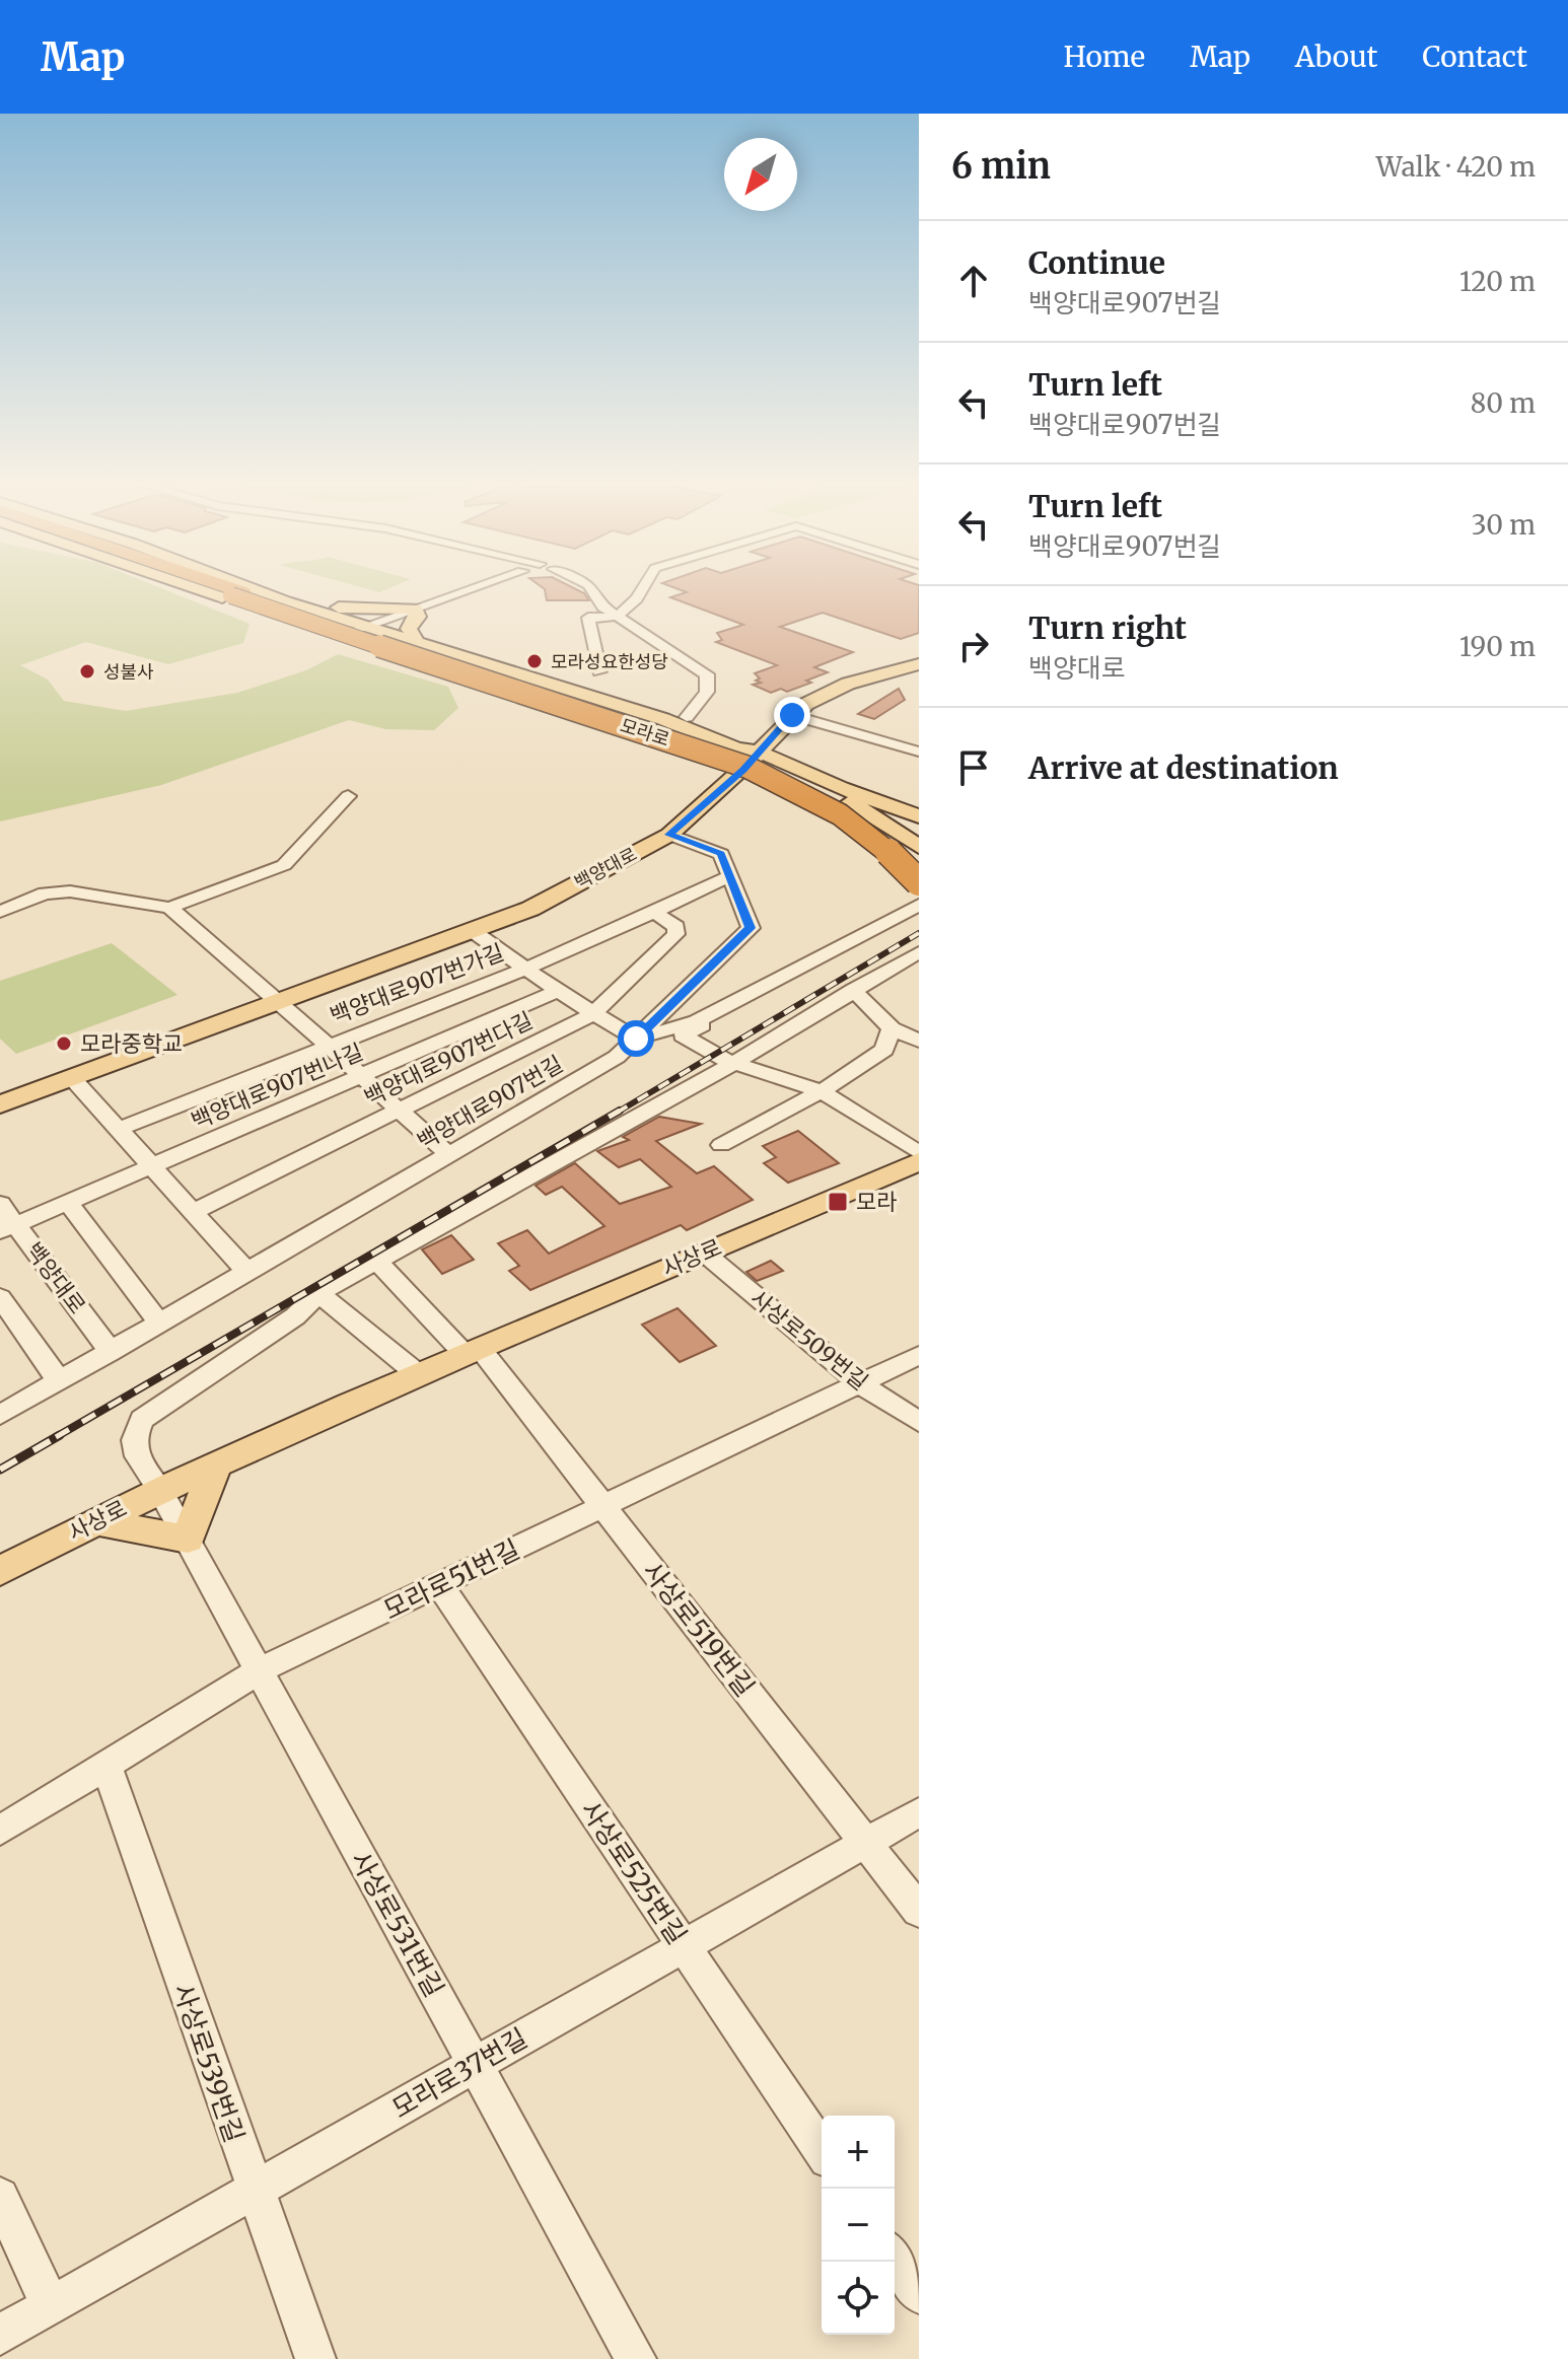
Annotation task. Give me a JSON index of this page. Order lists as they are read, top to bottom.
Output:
{
  "streets": {
    "highway": ["모라로"],
    "main road": ["백양대로", "사상로"],
    "street": [
      "백양대로907번가길",
      "백양대로907번다길",
      "백양대로907번나길",
      "백양대로907번길",
      "사상로509번길",
      "모라로51번길",
      "사상로519번길",
      "사상로525번길",
      "사상로531번길",
      "사상로539번길",
      "모라로37번길"
    ]
  },
  "crossings": [
    ["모라로", "백양대로"],
    ["백양대로", "백양대로907번나길"],
    ["백양대로", "백양대로907번길"],
    ["백양대로907번가길", "백양대로907번다길"],
    ["백양대로907번가길", "백양대로907번길"],
    ["사상로", "사상로509번길"],
    ["사상로", "사상로519번길"],
    ["사상로", "사상로531번길"],
    ["사상로509번길", "모라로51번길"],
    ["모라로51번길", "사상로519번길"],
    ["모라로51번길", "사상로525번길"],
    ["모라로51번길", "사상로531번길"],
    ["모라로51번길", "사상로539번길"],
    ["사상로519번길", "모라로37번길"],
    ["사상로525번길", "모라로37번길"],
    ["사상로531번길", "모라로37번길"],
    ["사상로539번길", "모라로37번길"]
  ],
  "places": {
    "other": ["모라성요한성당", "성불사", "모라중학교"],
    "transit": ["모라"]
  },
  "north": "bottom left",
  "page": {
    "header": "Map",
    "nav": [
      "Home",
      "Map",
      "About",
      "Contact"
    ],
    "heading": ["6 min", "Walk · 420 m"],
    "list": [
      ["Continue", "백양대로907번길", "120 m"],
      ["Turn left", "백양대로907번길", "80 m"],
      ["Turn left", "백양대로907번길", "30 m"],
      ["Turn right", "백양대로", "190 m"],
      "Arrive at destination"
    ],
    "map_buttons": ["+", "−"]
  }
}
